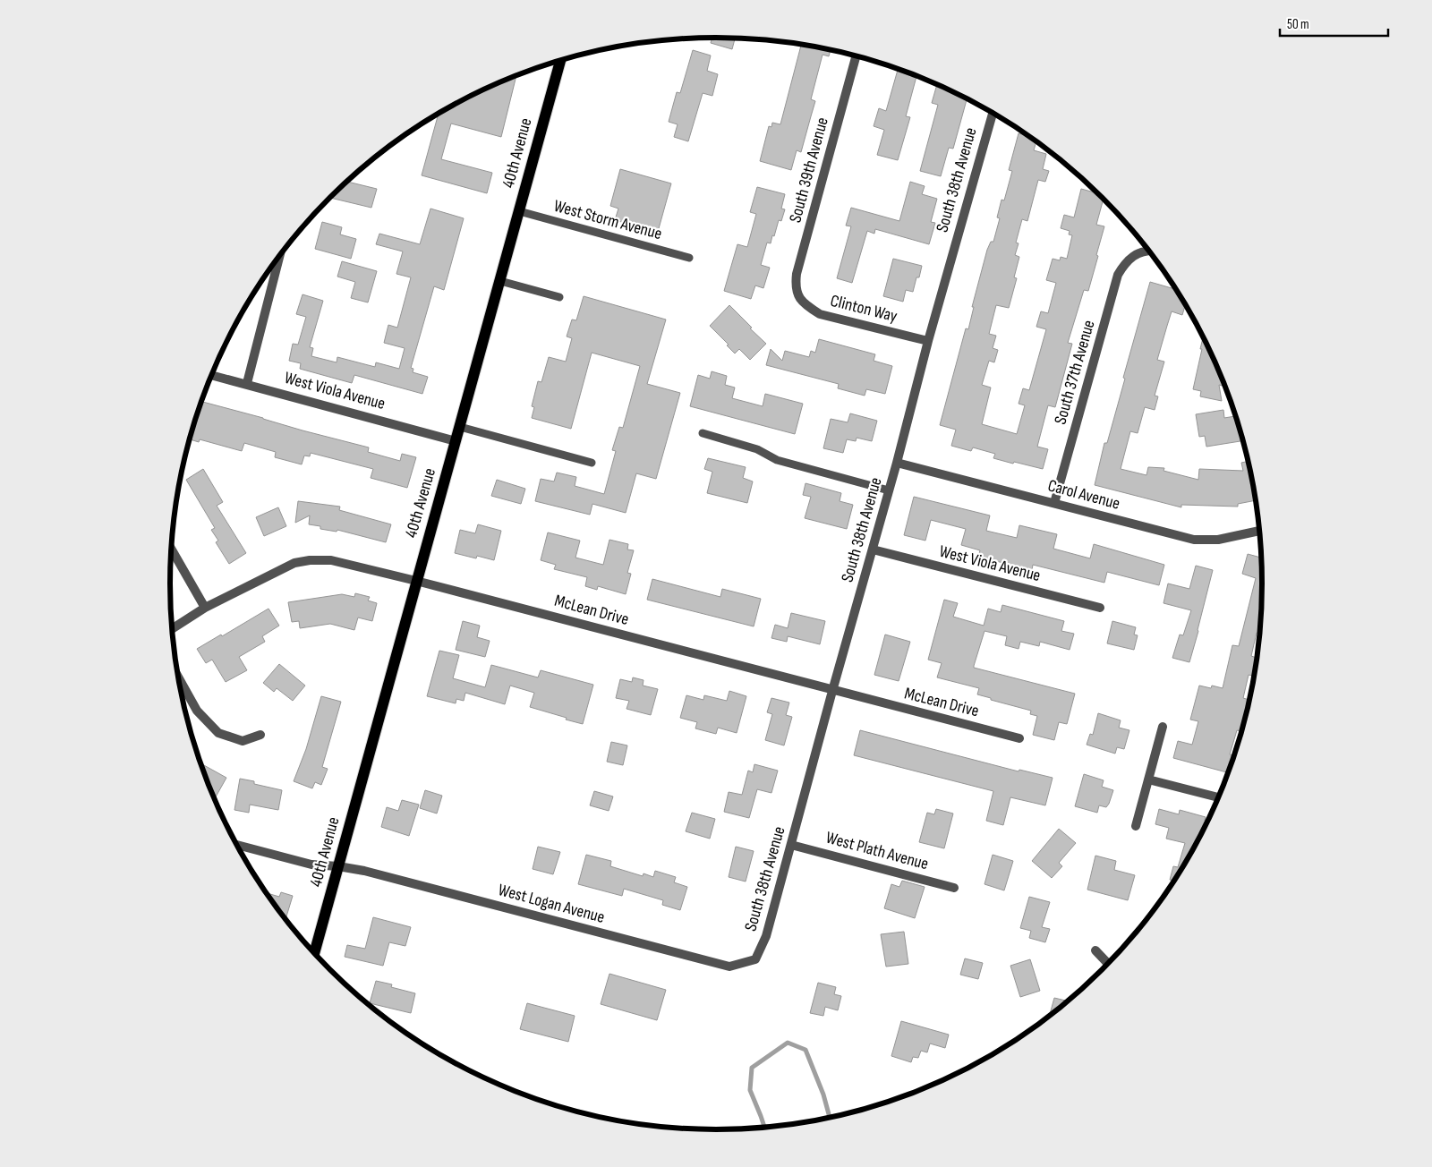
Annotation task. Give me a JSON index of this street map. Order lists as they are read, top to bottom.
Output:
{
  "streets": {
    "main road": ["40th Avenue"],
    "street": [
      "South 39th Avenue",
      "South 38th Avenue",
      "Clinton Way",
      "South 37th Avenue",
      "West Viola Avenue",
      "Carol Avenue",
      "McLean Drive",
      "West Plath Avenue",
      "West Logan Avenue"
    ],
    "lane": ["West Storm Avenue"]
  },
  "crossings": [
    ["40th Avenue", "West Storm Avenue"],
    ["40th Avenue", "West Viola Avenue"],
    ["40th Avenue", "McLean Drive"],
    ["40th Avenue", "West Logan Avenue"],
    ["South 39th Avenue", "Clinton Way"],
    ["South 38th Avenue", "Clinton Way"],
    ["South 38th Avenue", "West Viola Avenue"],
    ["South 38th Avenue", "Carol Avenue"],
    ["South 38th Avenue", "McLean Drive"],
    ["South 38th Avenue", "West Plath Avenue"],
    ["South 38th Avenue", "West Logan Avenue"],
    ["South 37th Avenue", "Carol Avenue"]
  ],
  "scale_bar": "50 m"
}
